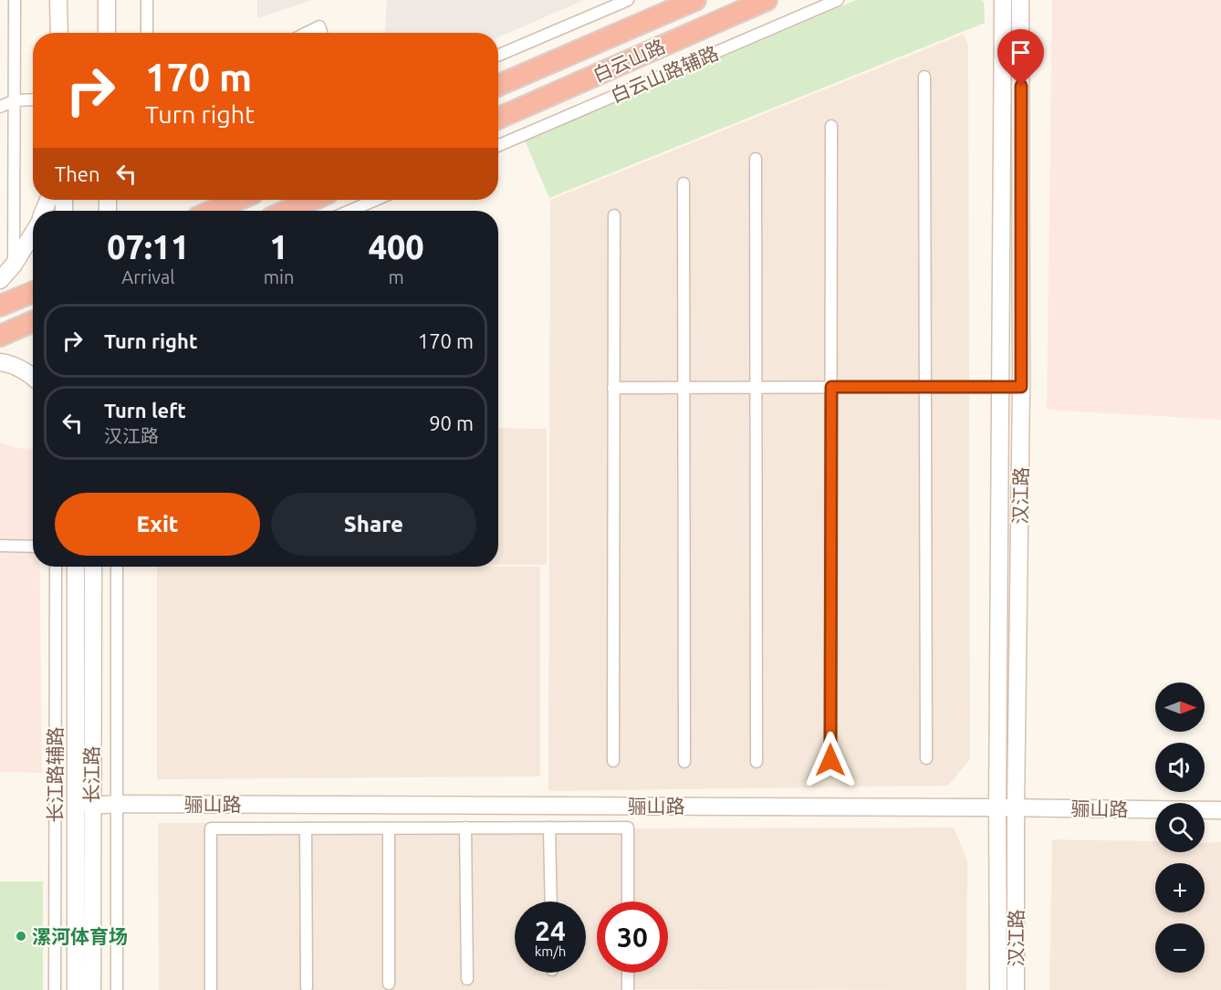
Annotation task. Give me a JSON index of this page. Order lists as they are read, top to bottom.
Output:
{
  "streets": {
    "highway": ["白云山路"],
    "street": [
      "白云山路辅路",
      "汉江路",
      "长江路辅路",
      "长江路",
      "骊山路"
    ]
  },
  "crossings": [
    ["汉江路", "骊山路"],
    ["长江路", "骊山路"]
  ],
  "places": ["漯河体育场"],
  "north": "right",
  "page": {
    "turn": ["170 m", "Turn right"],
    "then": "Then",
    "eta": [
      "07:11",
      "Arrival",
      "1",
      "min",
      "400",
      "m"
    ],
    "list": [
      {
        "name": "Turn right",
        "value": "170 m"
      },
      {
        "name": "Turn left",
        "note": "汉江路",
        "value": "90 m"
      }
    ],
    "buttons": ["Exit", "Share"],
    "map_buttons": ["+", "−"],
    "speed": "24 km/h",
    "limit": "30"
  }
}
